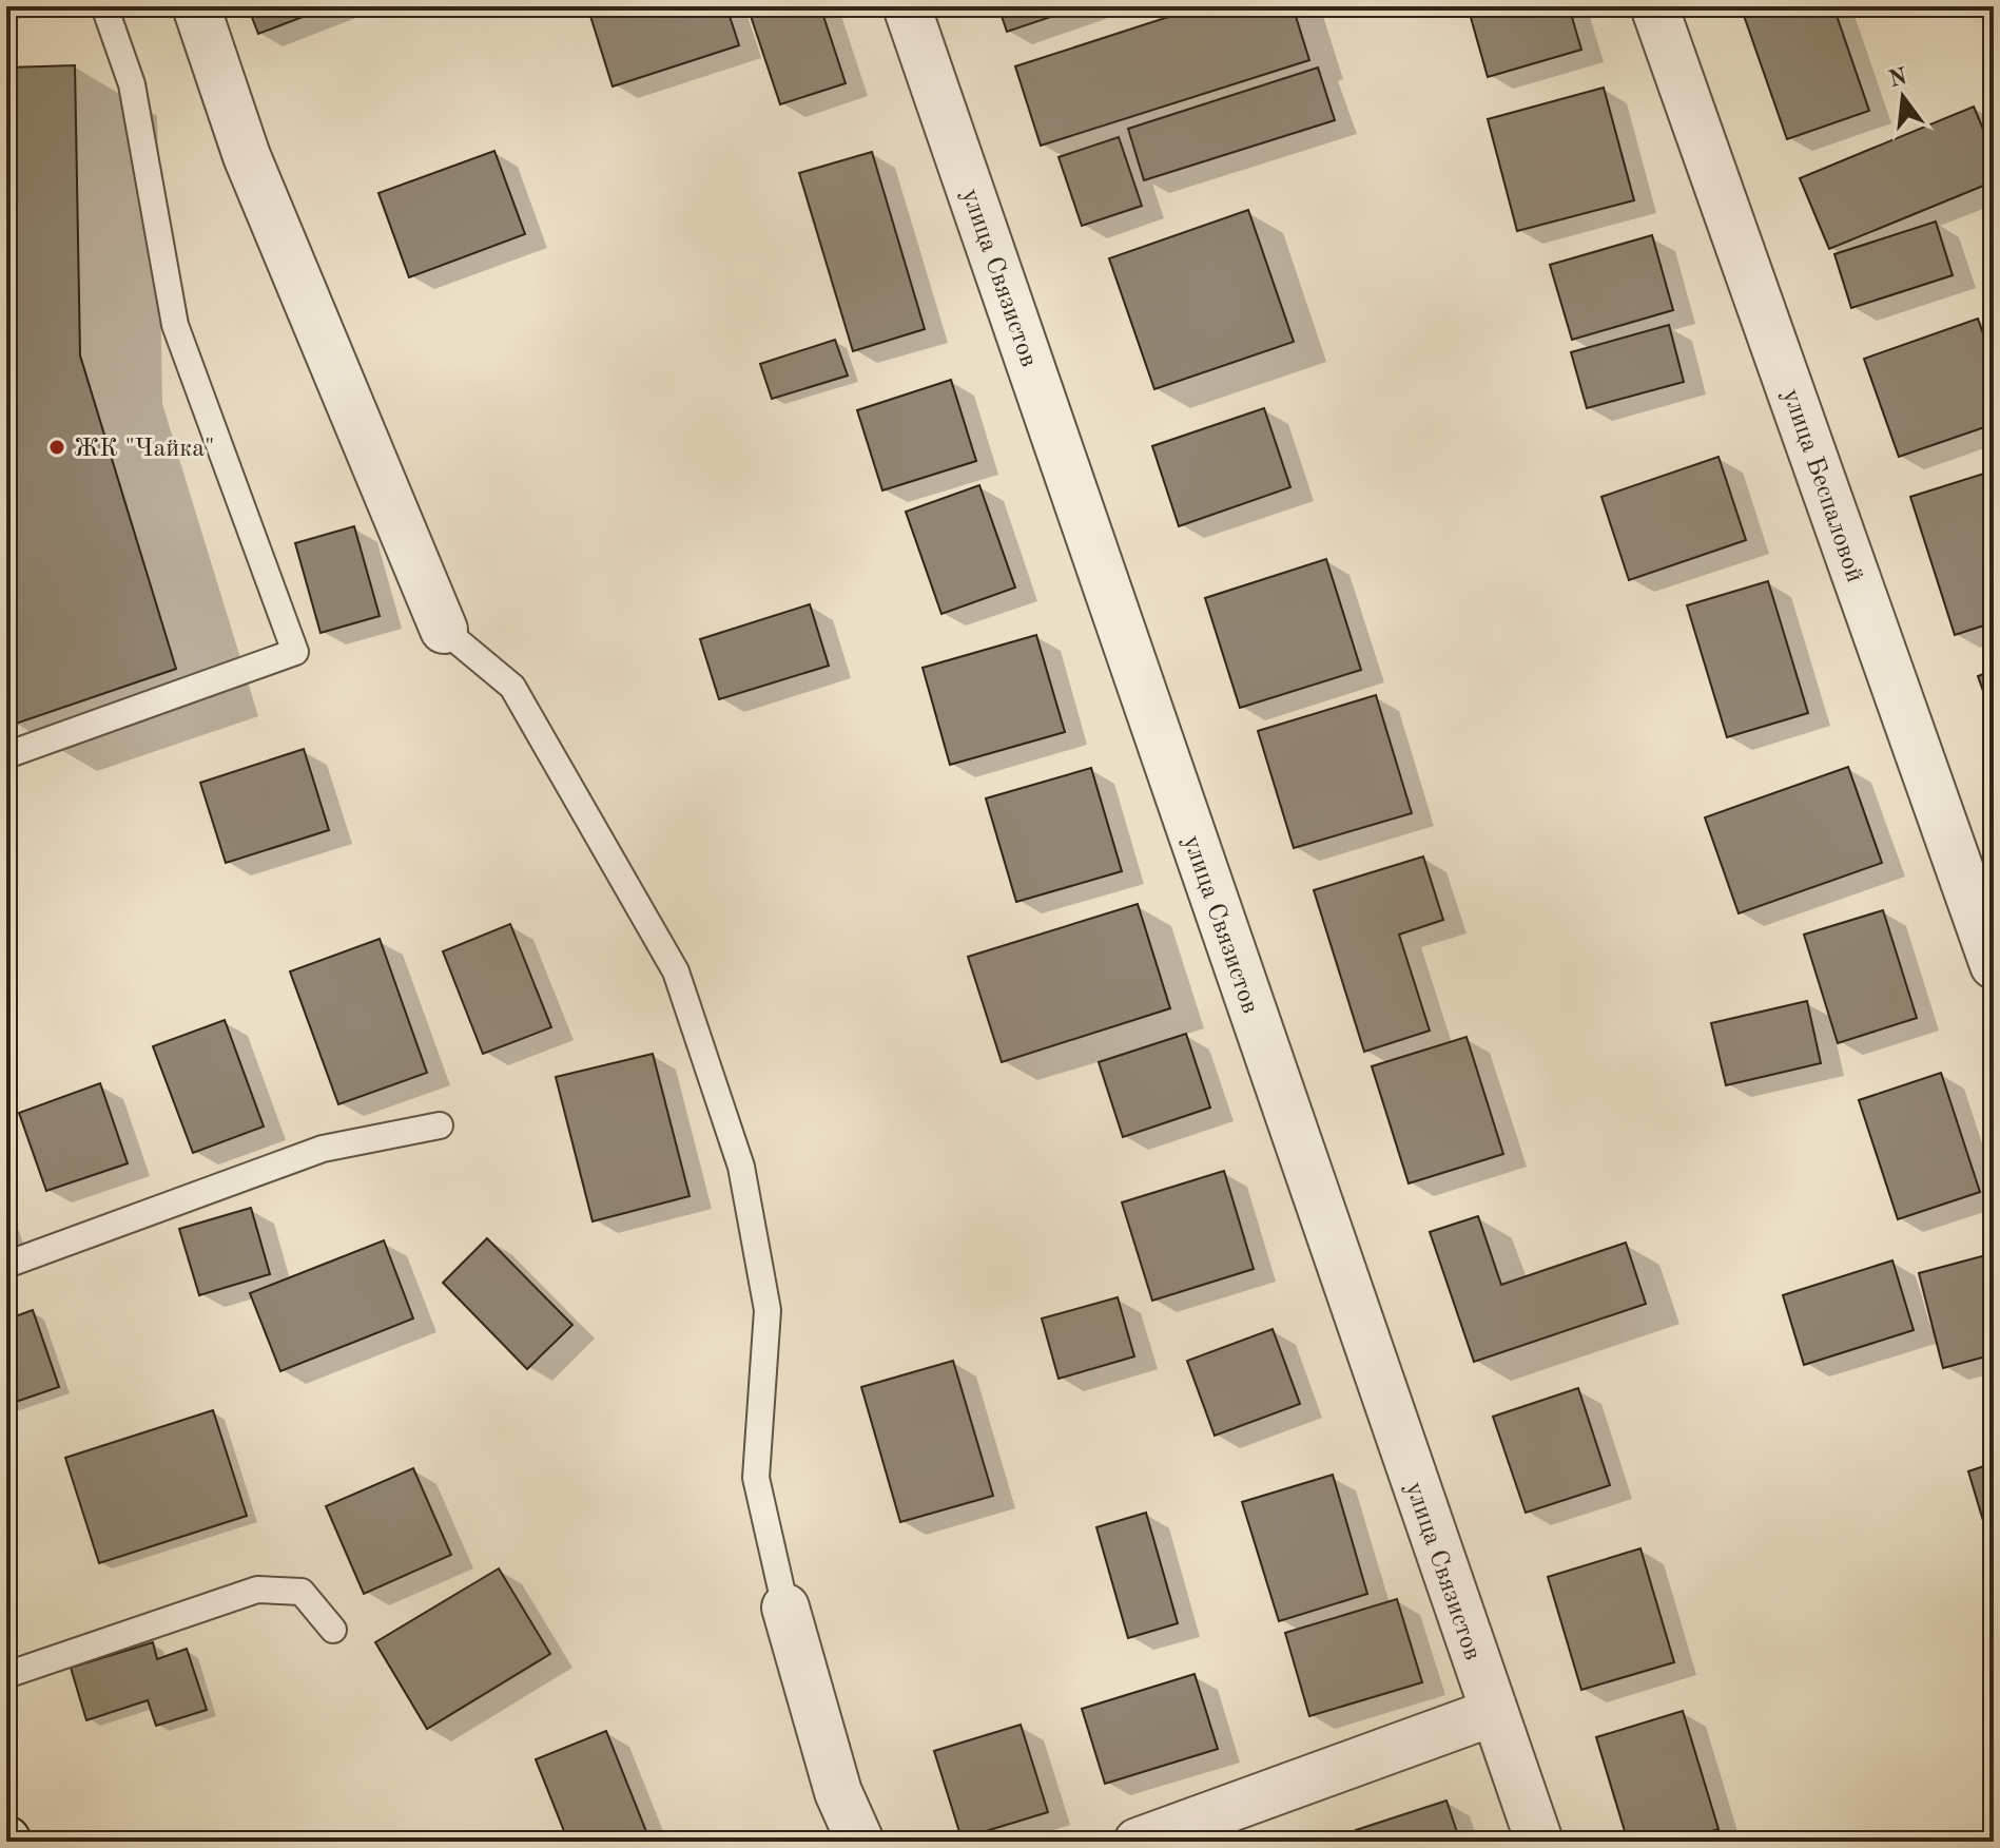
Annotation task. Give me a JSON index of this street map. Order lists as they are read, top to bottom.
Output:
{
  "streets": {
    "street": ["улица Связистов", "улица Беспаловой"]
  },
  "places": ["ЖК \"Чайка\""],
  "north": "top"
}
